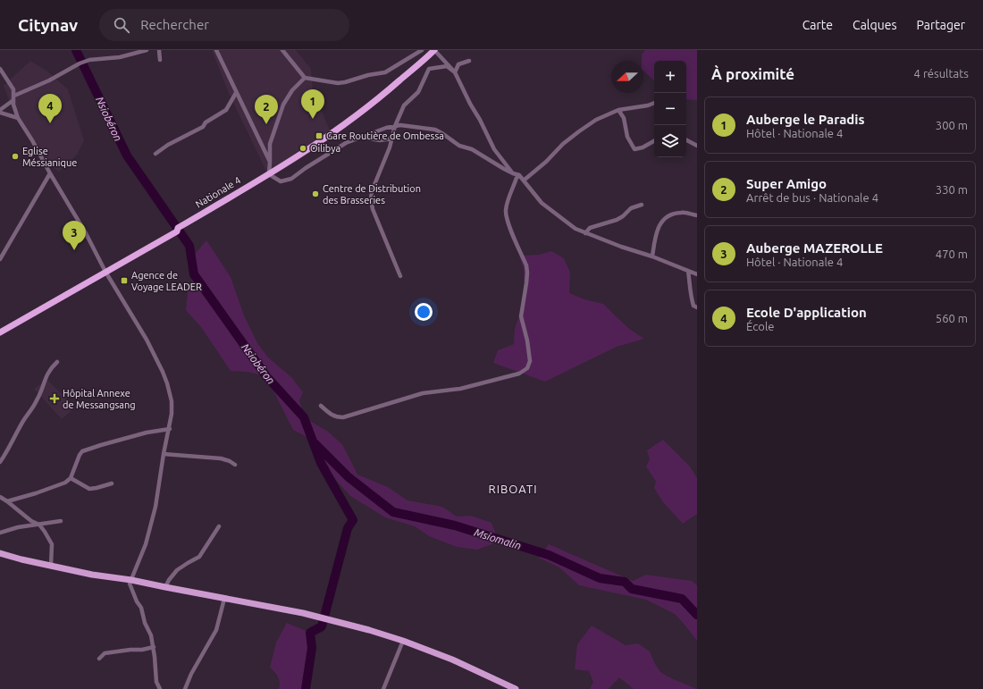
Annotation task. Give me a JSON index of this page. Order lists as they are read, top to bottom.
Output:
{
  "streets": {
    "highway": ["Nationale 4"]
  },
  "districts": ["RIBOATI"],
  "water": ["Nsiobéron", "Msiomalin"],
  "places": {
    "transit": ["Gare Routière de Ombessa", "Agence de Voyage LEADER"],
    "other": ["Oilibya", "Eglise Méssianique", "Centre de Distribution des Brasseries"],
    "health": ["Hôpital Annexe de Messangsang"]
  },
  "north": "left",
  "page": {
    "header": "Citynav",
    "search": "Rechercher",
    "nav": ["Carte", "Calques", "Partager"],
    "heading": ["À proximité", "4 résultats"],
    "map_buttons": ["+", "−"],
    "pins": [
      "1",
      "4",
      "2",
      "3"
    ],
    "list": [
      {
        "mark": "1",
        "name": "Auberge le Paradis",
        "note": "Hôtel · Nationale 4",
        "value": "300 m"
      },
      {
        "mark": "2",
        "name": "Super Amigo",
        "note": "Arrêt de bus · Nationale 4",
        "value": "330 m"
      },
      {
        "mark": "3",
        "name": "Auberge MAZEROLLE",
        "note": "Hôtel · Nationale 4",
        "value": "470 m"
      },
      {
        "mark": "4",
        "name": "Ecole D'application",
        "note": "École",
        "value": "560 m"
      }
    ]
  }
}
